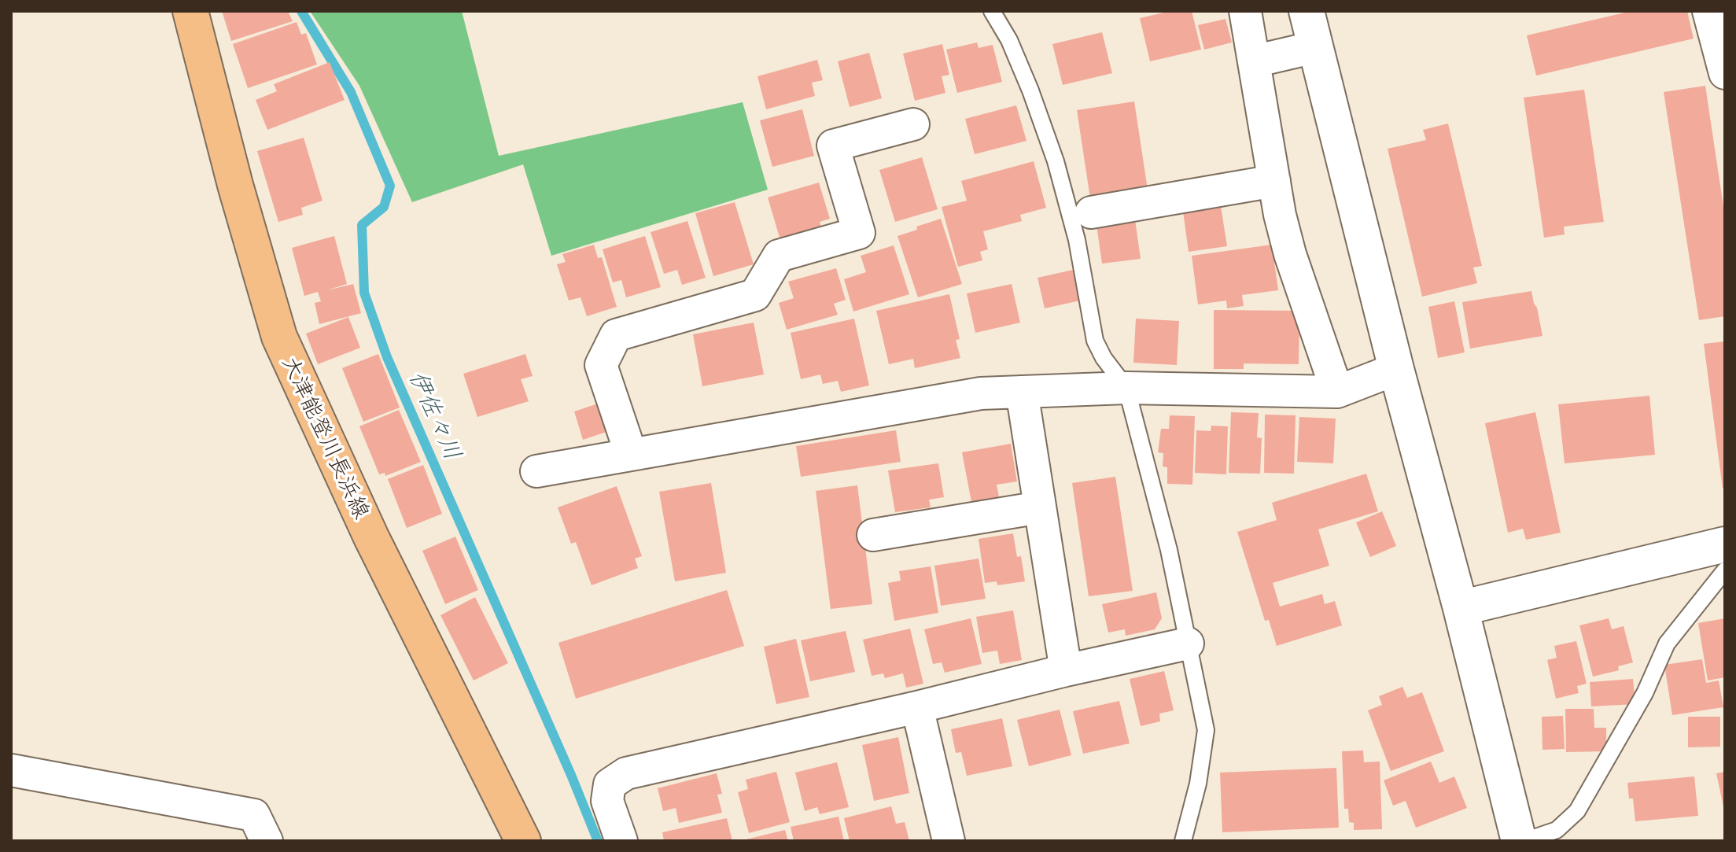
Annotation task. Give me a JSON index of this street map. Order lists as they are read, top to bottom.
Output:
{
  "streets": {
    "main road": ["大津能登川長浜線"]
  },
  "water": ["伊佐々川"]
}
